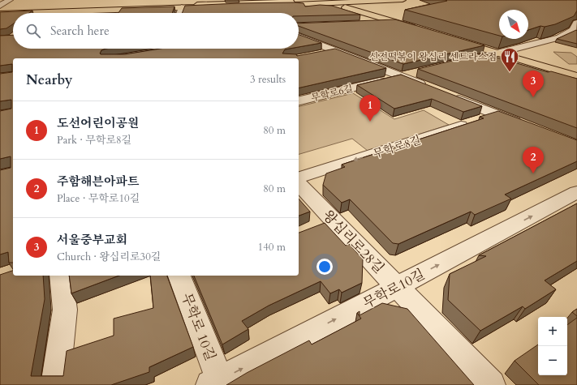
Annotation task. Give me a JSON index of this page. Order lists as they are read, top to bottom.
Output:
{
  "streets": {
    "street": [
      "무학로6길",
      "무학로8길",
      "왕십리로28길",
      "무학로10길",
      "무학로 10길"
    ]
  },
  "crossings": [
    ["왕십리로28길", "무학로10길"],
    ["무학로10길", "무학로 10길"]
  ],
  "one_way": ["무학로8길", "무학로10길"],
  "places": {
    "restaurant": ["신전떡볶이 왕십리 센트라스점"]
  },
  "north": "bottom right",
  "page": {
    "search": "Search here",
    "heading": ["Nearby", "3 results"],
    "pins": ["3", "1", "2"],
    "list": [
      {
        "mark": "1",
        "name": "도선어린이공원",
        "note": "Park · 무학로8길",
        "value": "80 m"
      },
      {
        "mark": "2",
        "name": "주함해븐아파트",
        "note": "Place · 무학로10길",
        "value": "80 m"
      },
      {
        "mark": "3",
        "name": "서울중부교회",
        "note": "Church · 왕십리로30길",
        "value": "140 m"
      }
    ],
    "map_buttons": ["+", "−"]
  }
}
